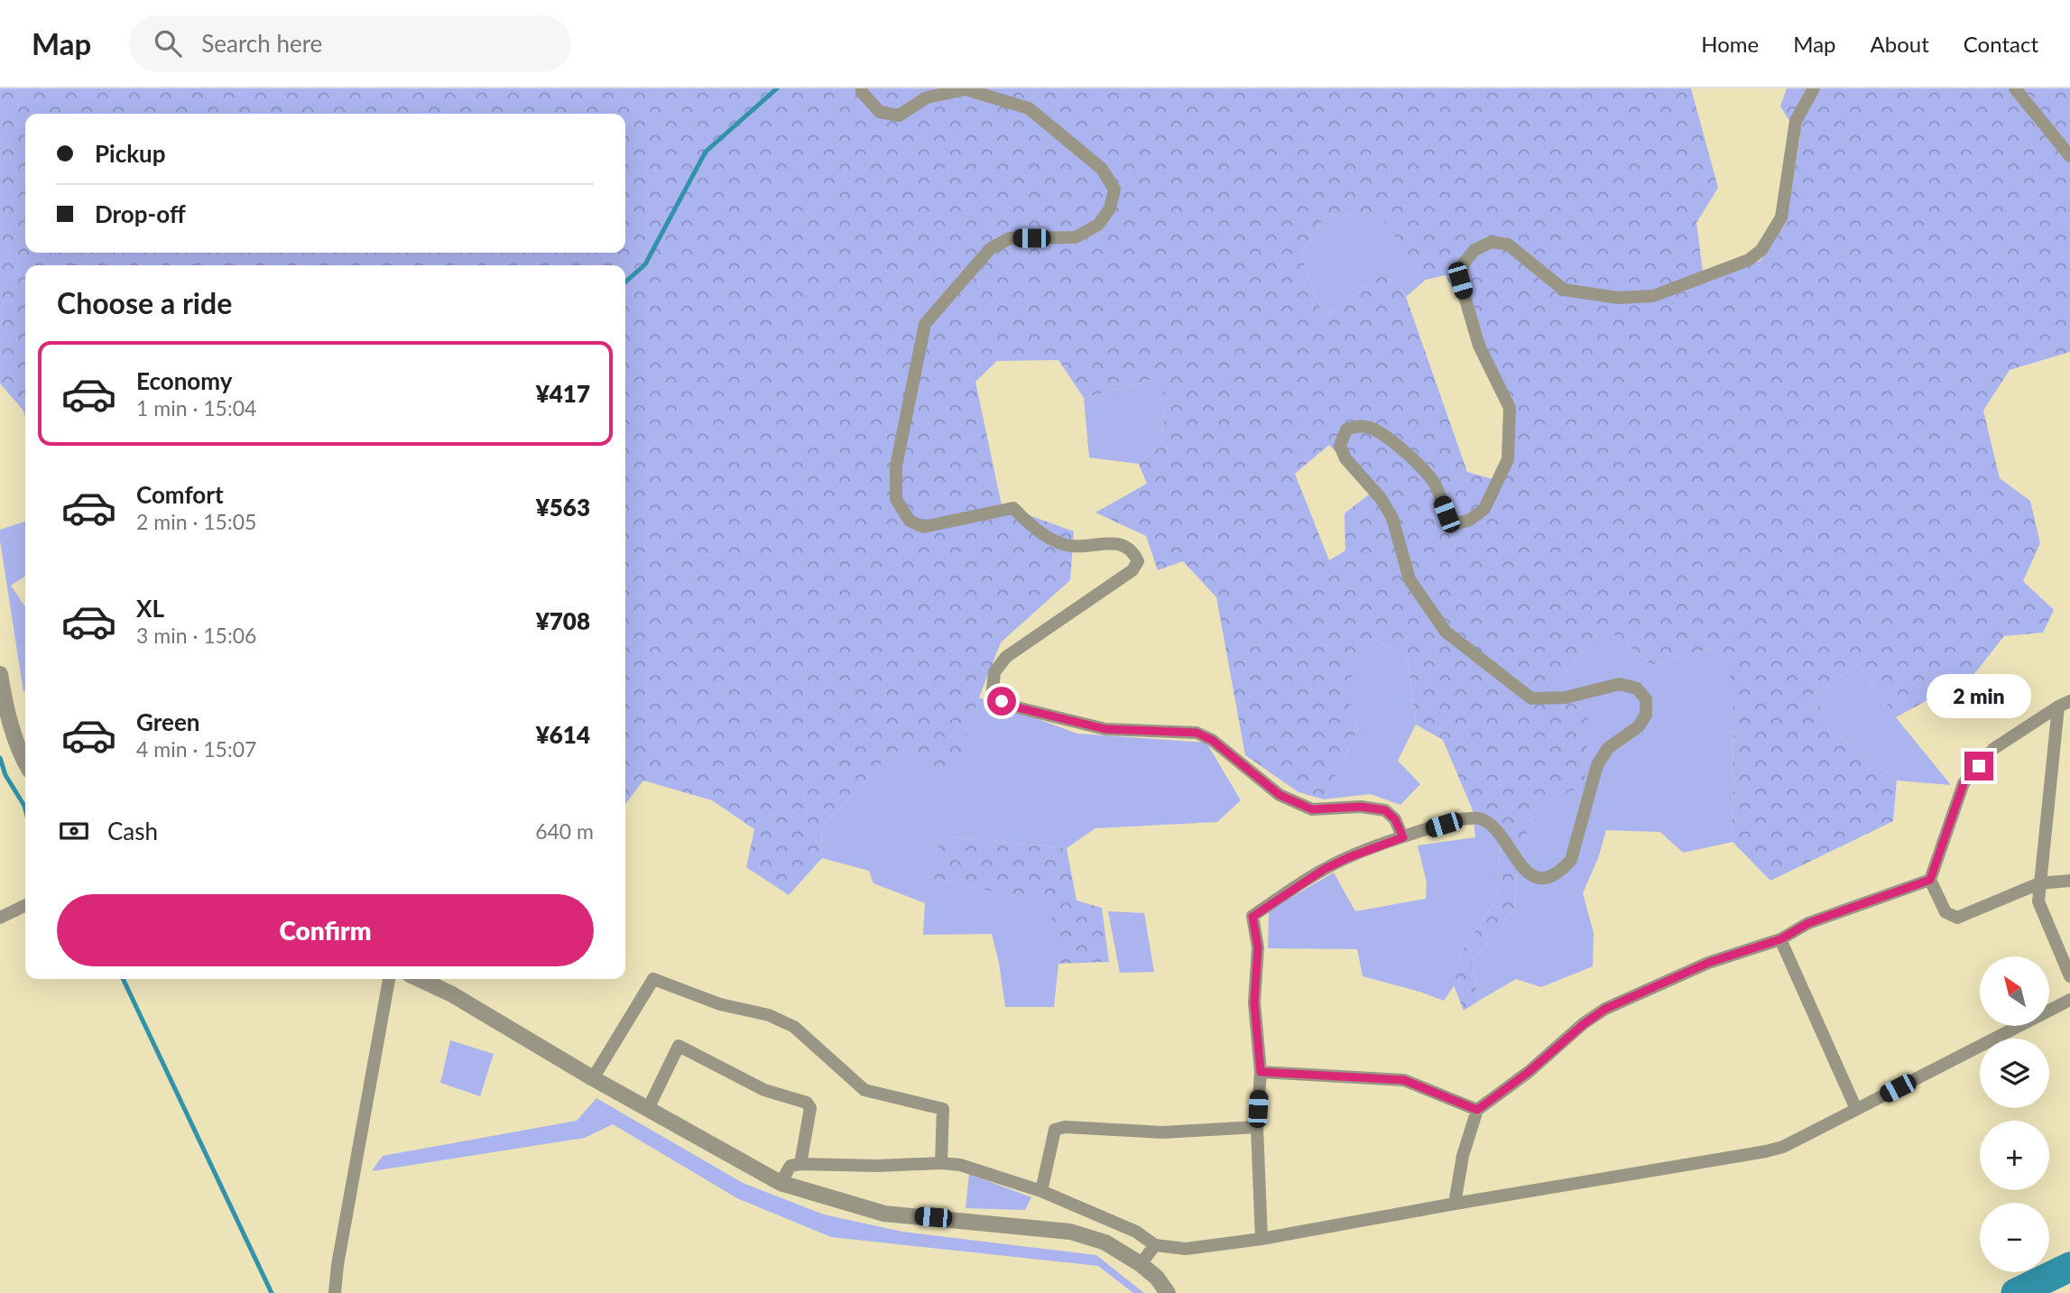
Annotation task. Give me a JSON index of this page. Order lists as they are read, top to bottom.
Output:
{
  "north": "top left",
  "page": {
    "header": "Map",
    "search": "Search here",
    "nav": [
      "Home",
      "Map",
      "About",
      "Contact"
    ],
    "banner": ["Pickup", "Drop-off"],
    "heading": "Choose a ride",
    "list": [
      {
        "name": "Economy",
        "note": "1 min · 15:04",
        "value": "¥417"
      },
      {
        "name": "Comfort",
        "note": "2 min · 15:05",
        "value": "¥563"
      },
      {
        "name": "XL",
        "note": "3 min · 15:06",
        "value": "¥708"
      },
      {
        "name": "Green",
        "note": "4 min · 15:07",
        "value": "¥614"
      }
    ],
    "bubble": "2 min",
    "pay": ["Cash", "640 m"],
    "buttons": "Confirm",
    "map_buttons": ["+", "−"]
  }
}
